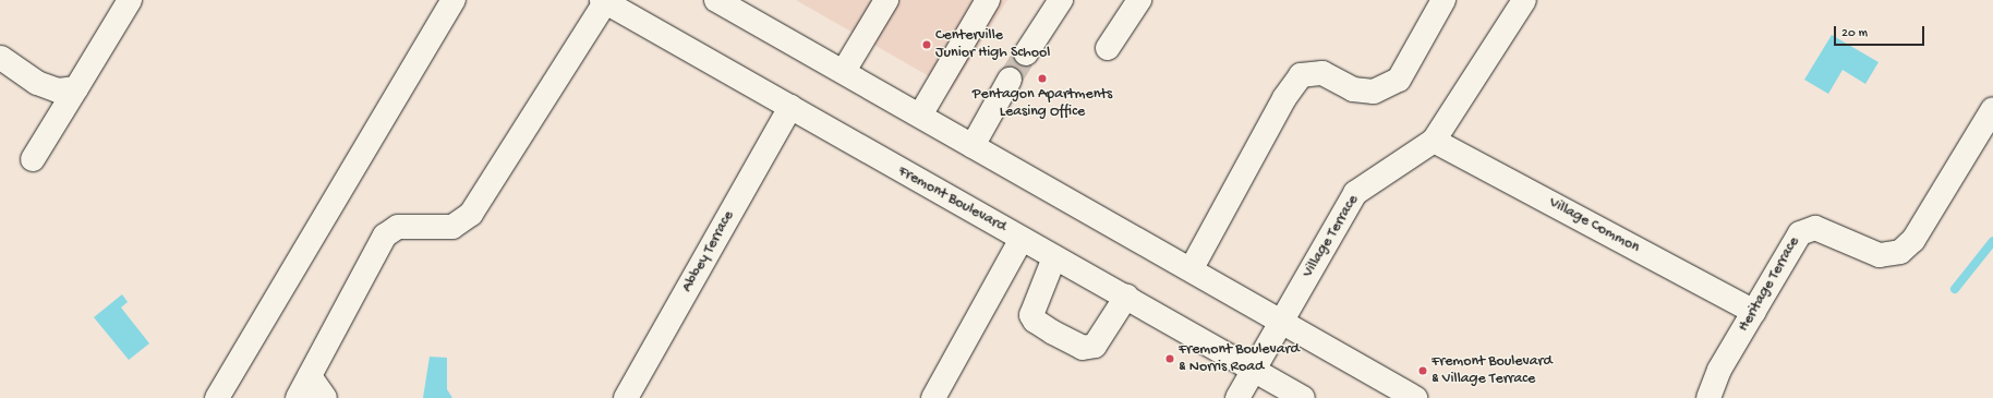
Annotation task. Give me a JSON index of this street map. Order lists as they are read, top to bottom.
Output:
{
  "streets": {
    "street": [
      "Fremont Boulevard",
      "Village Common",
      "Village Terrace",
      "Abbey Terrace",
      "Heritage Terrace"
    ]
  },
  "crossings": [
    ["Fremont Boulevard", "Village Terrace"],
    ["Fremont Boulevard", "Abbey Terrace"],
    ["Village Common", "Village Terrace"],
    ["Village Common", "Heritage Terrace"]
  ],
  "places": [
    "Centerville Junior High School",
    "Pentagon Apartments Leasing Office",
    "Fremont Boulevard & Norris Road",
    "Fremont Boulevard & Village Terrace"
  ],
  "scale_bar": "20 m"
}
